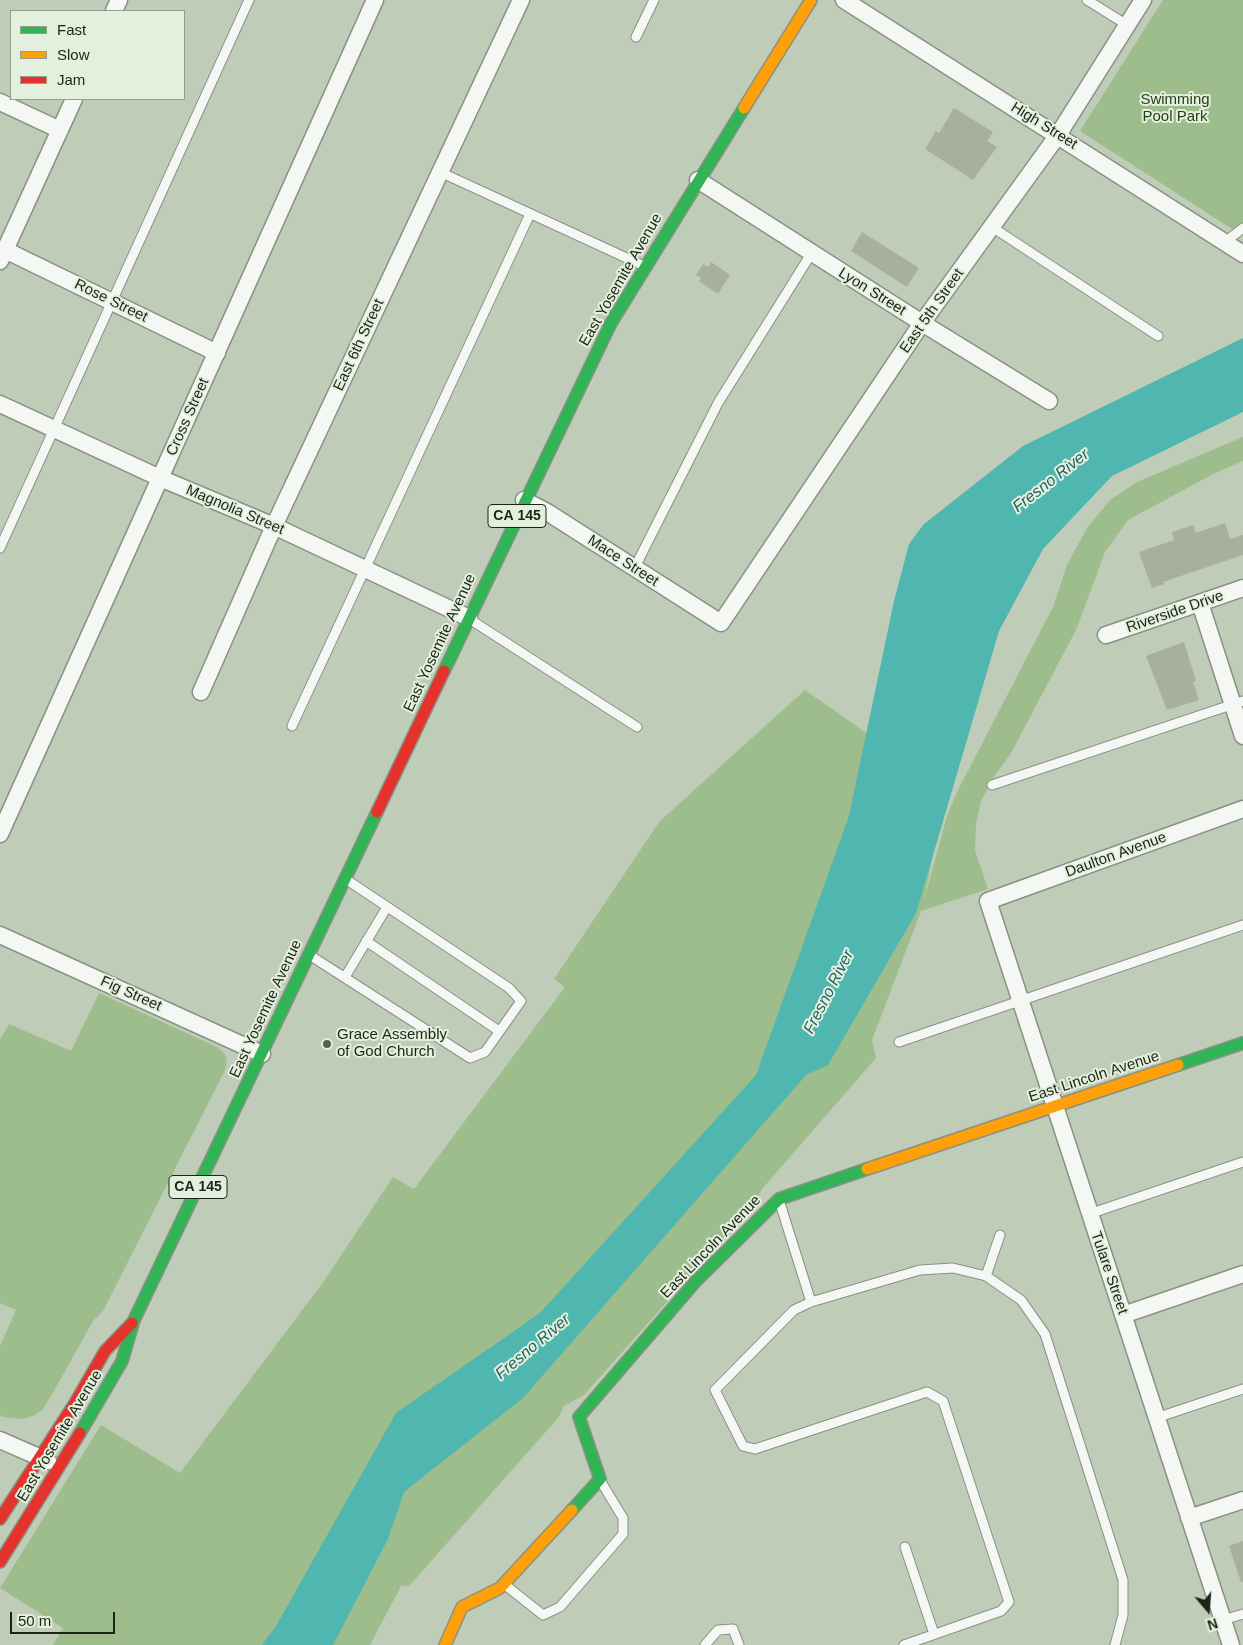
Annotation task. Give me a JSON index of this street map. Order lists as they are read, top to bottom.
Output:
{
  "streets": {
    "main road": ["East Yosemite Avenue", "CA 145", "East Lincoln Avenue"],
    "street": [
      "High Street",
      "Lyon Street",
      "Rose Street",
      "East 5th Street",
      "East 6th Street",
      "Cross Street",
      "Magnolia Street",
      "Mace Street",
      "Riverside Drive",
      "Daulton Avenue",
      "Fig Street",
      "Tulare Street"
    ]
  },
  "crossings": [
    ["High Street", "East 5th Street"],
    ["East Yosemite Avenue", "Lyon Street"],
    ["East Yosemite Avenue", "Magnolia Street"],
    ["East Yosemite Avenue", "Mace Street"],
    ["East Yosemite Avenue", "Fig Street"],
    ["Lyon Street", "East 5th Street"],
    ["Rose Street", "Cross Street"],
    ["East 5th Street", "Mace Street"],
    ["East 6th Street", "Magnolia Street"],
    ["Cross Street", "Magnolia Street"],
    ["Daulton Avenue", "Tulare Street"],
    ["East Lincoln Avenue", "Tulare Street"]
  ],
  "water": ["Fresno River"],
  "parks": ["Swimming Pool Park"],
  "places": ["Grace Assembly of God Church"],
  "legend": ["Fast", "Slow", "Jam"],
  "scale_bar": "50 m",
  "north": "bottom"
}
